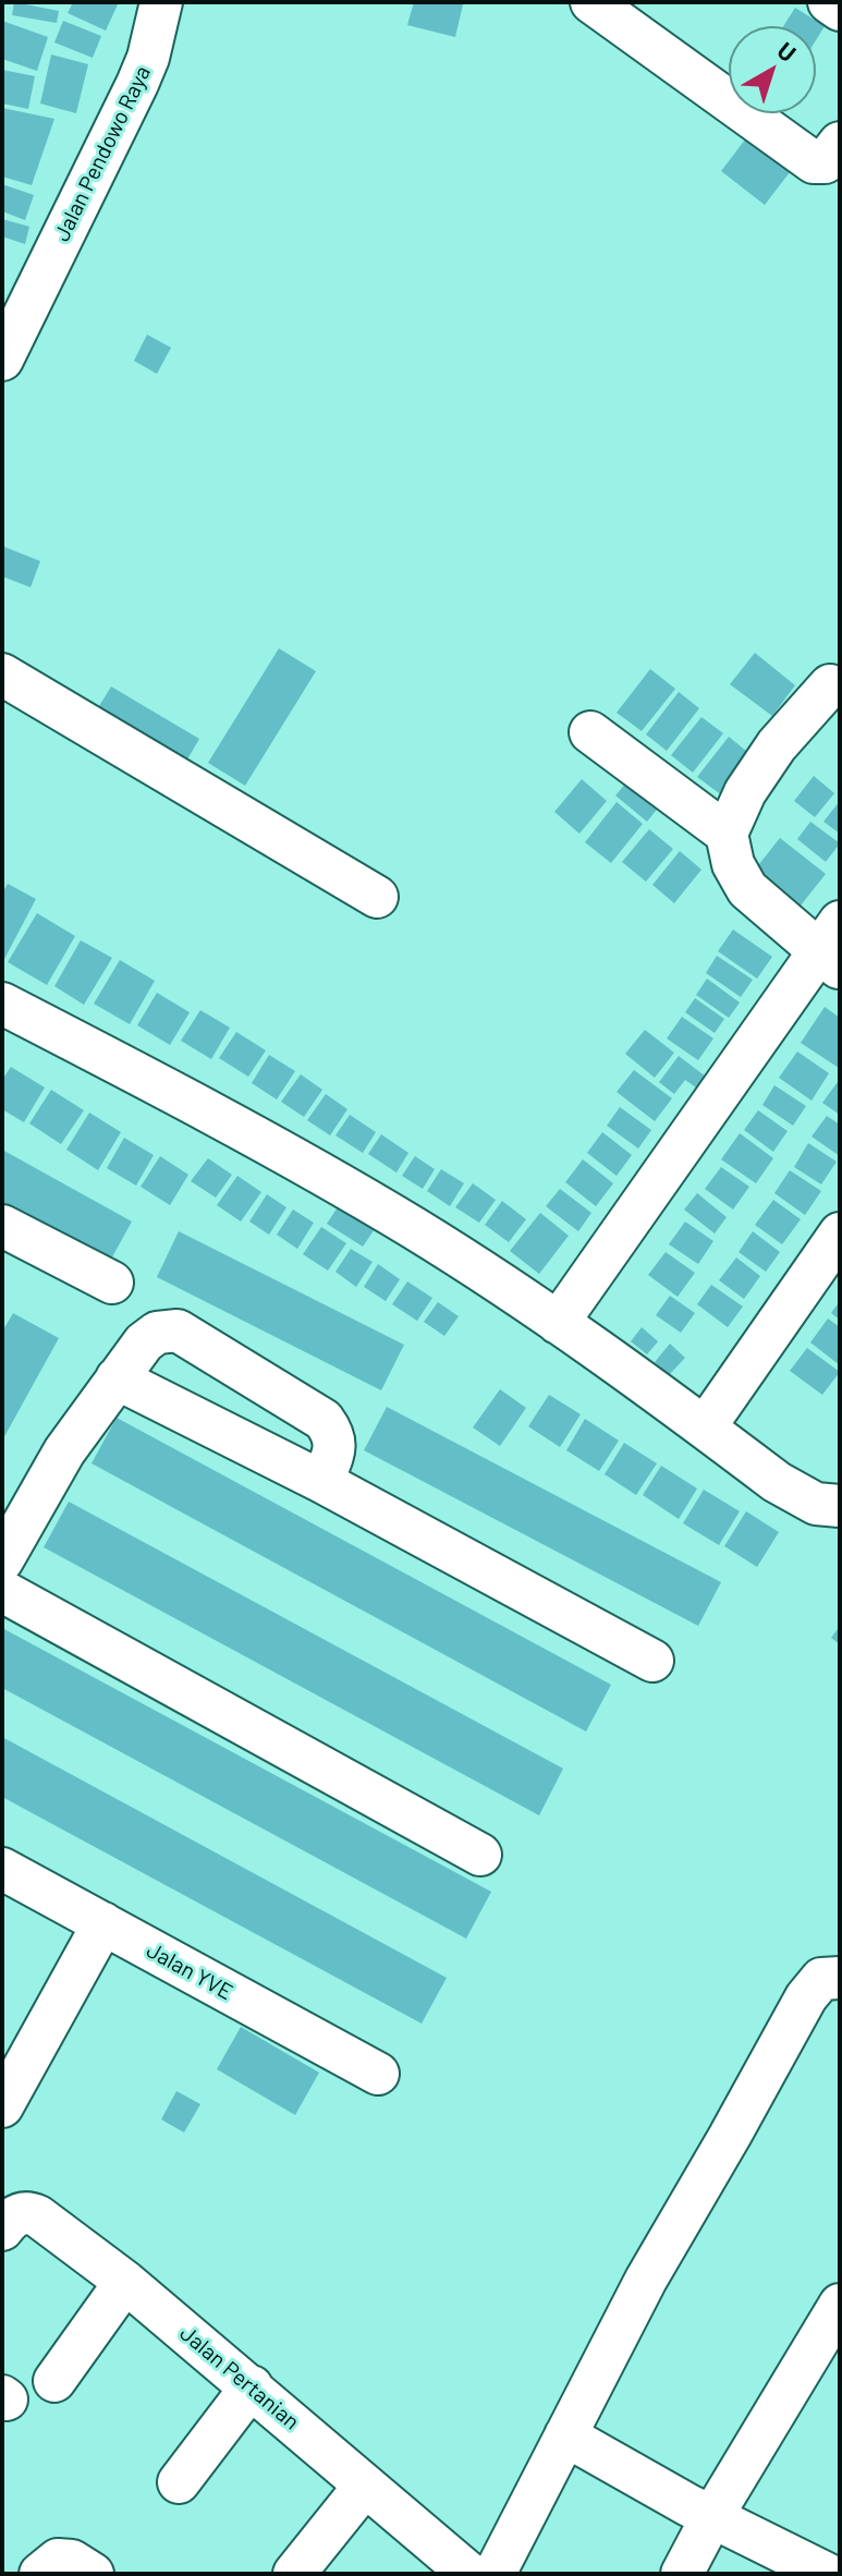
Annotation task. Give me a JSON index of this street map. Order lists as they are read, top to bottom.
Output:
{
  "streets": {
    "street": ["Jalan Pendowo Raya", "Jalan YVE", "Jalan Pertanian"]
  },
  "north": "top right"
}
